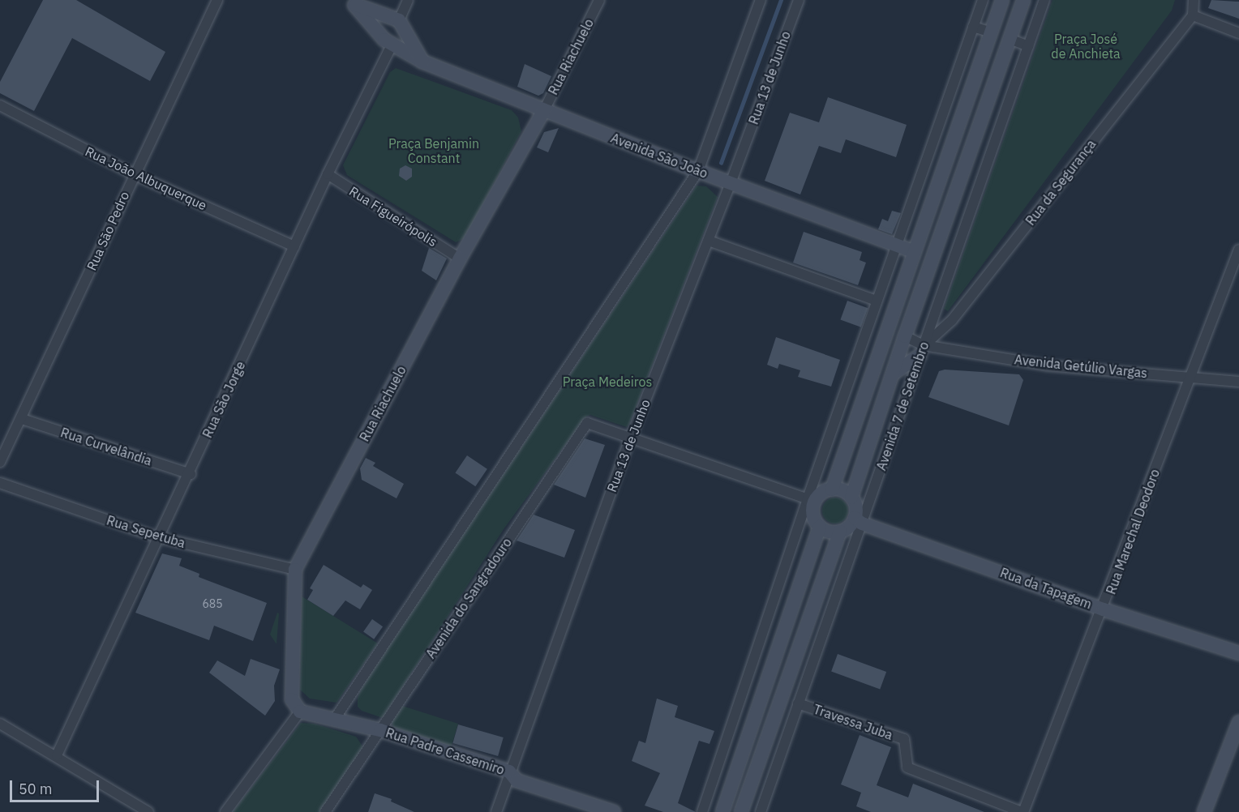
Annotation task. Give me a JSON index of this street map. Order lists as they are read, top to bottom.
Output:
{
  "streets": {
    "main road": [
      "Rua Riachuelo",
      "Avenida São João",
      "Avenida 7 de Setembro",
      "Rua da Tapagem",
      "Rua Padre Cassemiro"
    ],
    "street": [
      "Rua 13 de Junho",
      "Rua João Albuquerque",
      "Rua da Segurança",
      "Rua Figueirópolis",
      "Rua São Pedro",
      "Avenida Getúlio Vargas",
      "Rua São Jorge",
      "Rua Curvelândia",
      "Rua Sepetuba",
      "Rua Marechal Deodoro",
      "Avenida do Sangradouro",
      "Travessa Juba"
    ]
  },
  "crossings": [
    ["Rua Riachuelo", "Avenida São João"],
    ["Rua Riachuelo", "Rua Figueirópolis"],
    ["Rua Riachuelo", "Rua Sepetuba"],
    ["Rua Riachuelo", "Rua Padre Cassemiro"],
    ["Rua 13 de Junho", "Avenida São João"],
    ["Rua 13 de Junho", "Avenida do Sangradouro"],
    ["Rua 13 de Junho", "Rua Padre Cassemiro"],
    ["Avenida São João", "Rua São Jorge"],
    ["Rua João Albuquerque", "Rua São Pedro"],
    ["Rua João Albuquerque", "Rua São Jorge"],
    ["Rua da Segurança", "Avenida Getúlio Vargas"],
    ["Rua da Segurança", "Avenida 7 de Setembro"],
    ["Rua Figueirópolis", "Rua São Jorge"],
    ["Rua São Pedro", "Rua Curvelândia"],
    ["Avenida Getúlio Vargas", "Avenida 7 de Setembro"],
    ["Avenida Getúlio Vargas", "Rua Marechal Deodoro"],
    ["Rua São Jorge", "Rua Curvelândia"],
    ["Rua São Jorge", "Rua Sepetuba"],
    ["Avenida 7 de Setembro", "Rua da Tapagem"],
    ["Avenida 7 de Setembro", "Travessa Juba"],
    ["Rua Marechal Deodoro", "Rua da Tapagem"],
    ["Rua Marechal Deodoro", "Travessa Juba"],
    ["Avenida do Sangradouro", "Rua Padre Cassemiro"]
  ],
  "parks": ["Praça José de Anchieta", "Praça Benjamin Constant", "Praça Medeiros"],
  "house_numbers": ["685"],
  "scale_bar": "50 m"
}
